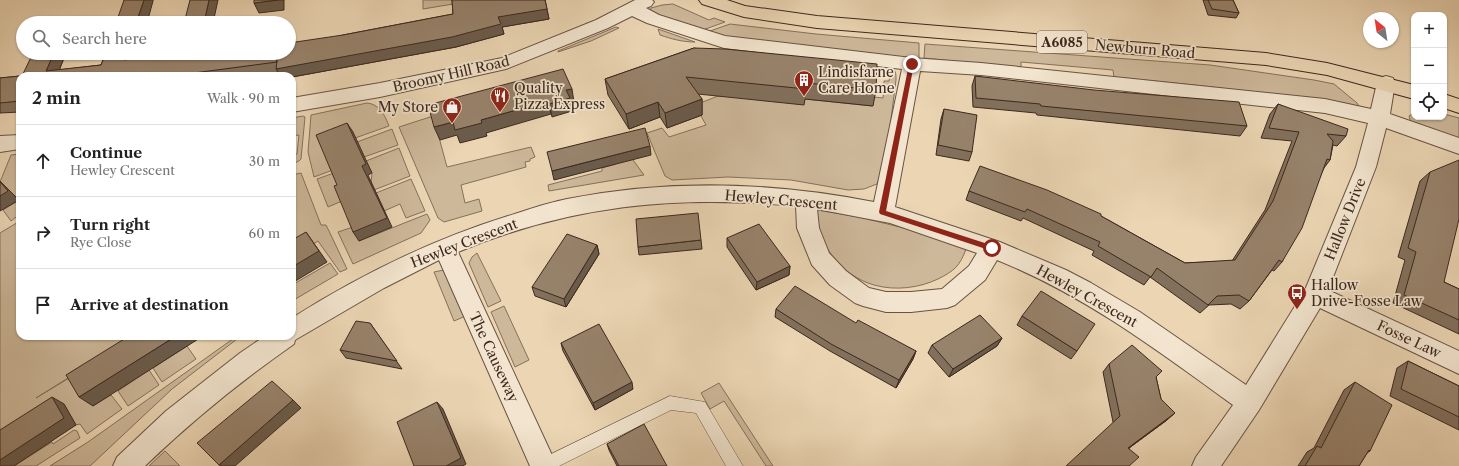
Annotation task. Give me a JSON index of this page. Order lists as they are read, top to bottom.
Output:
{
  "streets": {
    "main road": ["A6085", "Newburn Road"],
    "street": [
      "Broomy Hill Road",
      "Hewley Crescent",
      "Hallow Drive",
      "Fosse Law",
      "The Causeway"
    ]
  },
  "crossings": [
    ["Newburn Road", "Hallow Drive"],
    ["Hewley Crescent", "Hallow Drive"],
    ["Hewley Crescent", "The Causeway"],
    ["Hallow Drive", "Fosse Law"]
  ],
  "places": {
    "building": ["Lindisfarne Care Home"],
    "restaurant": ["Quality Pizza Express"],
    "shop": ["My Store"],
    "bus stop": ["Hallow Drive-Fosse Law"]
  },
  "north": "top left",
  "page": {
    "map_buttons": ["+", "−"],
    "search": "Search here",
    "heading": ["2 min", "Walk · 90 m"],
    "list": [
      ["Continue", "Hewley Crescent", "30 m"],
      ["Turn right", "Rye Close", "60 m"],
      "Arrive at destination"
    ]
  }
}
